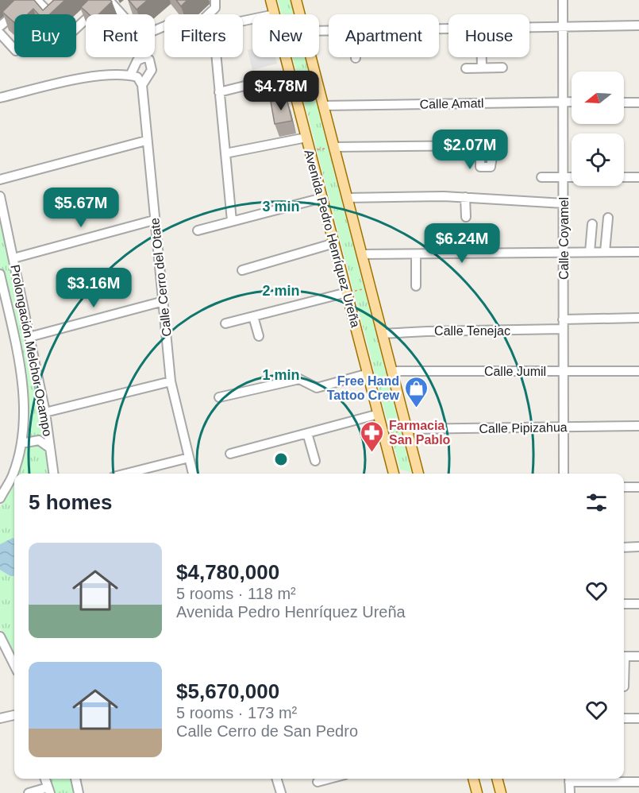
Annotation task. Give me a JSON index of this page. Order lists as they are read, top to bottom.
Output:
{
  "streets": {
    "main road": ["Avenida Pedro Henríquez Ureña"],
    "street": [
      "Calle Amatl",
      "Calle Coyamel",
      "Calle Cerro del Otate",
      "Calle Tenejac",
      "Prolongación Melchor Ocampo",
      "Calle Jumil",
      "Calle Pipizahua"
    ]
  },
  "crossings": [
    ["Calle Amatl", "Avenida Pedro Henríquez Ureña"],
    ["Calle Amatl", "Calle Coyamel"],
    ["Avenida Pedro Henríquez Ureña", "Calle Tenejac"],
    ["Avenida Pedro Henríquez Ureña", "Calle Jumil"],
    ["Avenida Pedro Henríquez Ureña", "Calle Pipizahua"],
    ["Calle Coyamel", "Calle Tenejac"],
    ["Calle Coyamel", "Calle Jumil"],
    ["Calle Coyamel", "Calle Pipizahua"]
  ],
  "places": {
    "shop": ["Free Hand Tattoo Crew"],
    "pharmacy": ["Farmacia San Pablo"]
  },
  "north": "left",
  "page": {
    "chip": [
      "Buy",
      "Rent",
      "Filters",
      "New",
      "Apartment",
      "House"
    ],
    "price": [
      "$4.78M",
      "$2.07M",
      "$5.67M",
      "$6.24M",
      "$3.16M"
    ],
    "heading": "5 homes",
    "list": [
      {
        "name": "$4,780,000",
        "note": "5 rooms · 118 m² · Avenida Pedro Henríquez Ureña"
      },
      {
        "name": "$5,670,000",
        "note": "5 rooms · 173 m² · Calle Cerro de San Pedro"
      }
    ]
  },
  "rings": ["3 min", "2 min", "1 min"]
}
